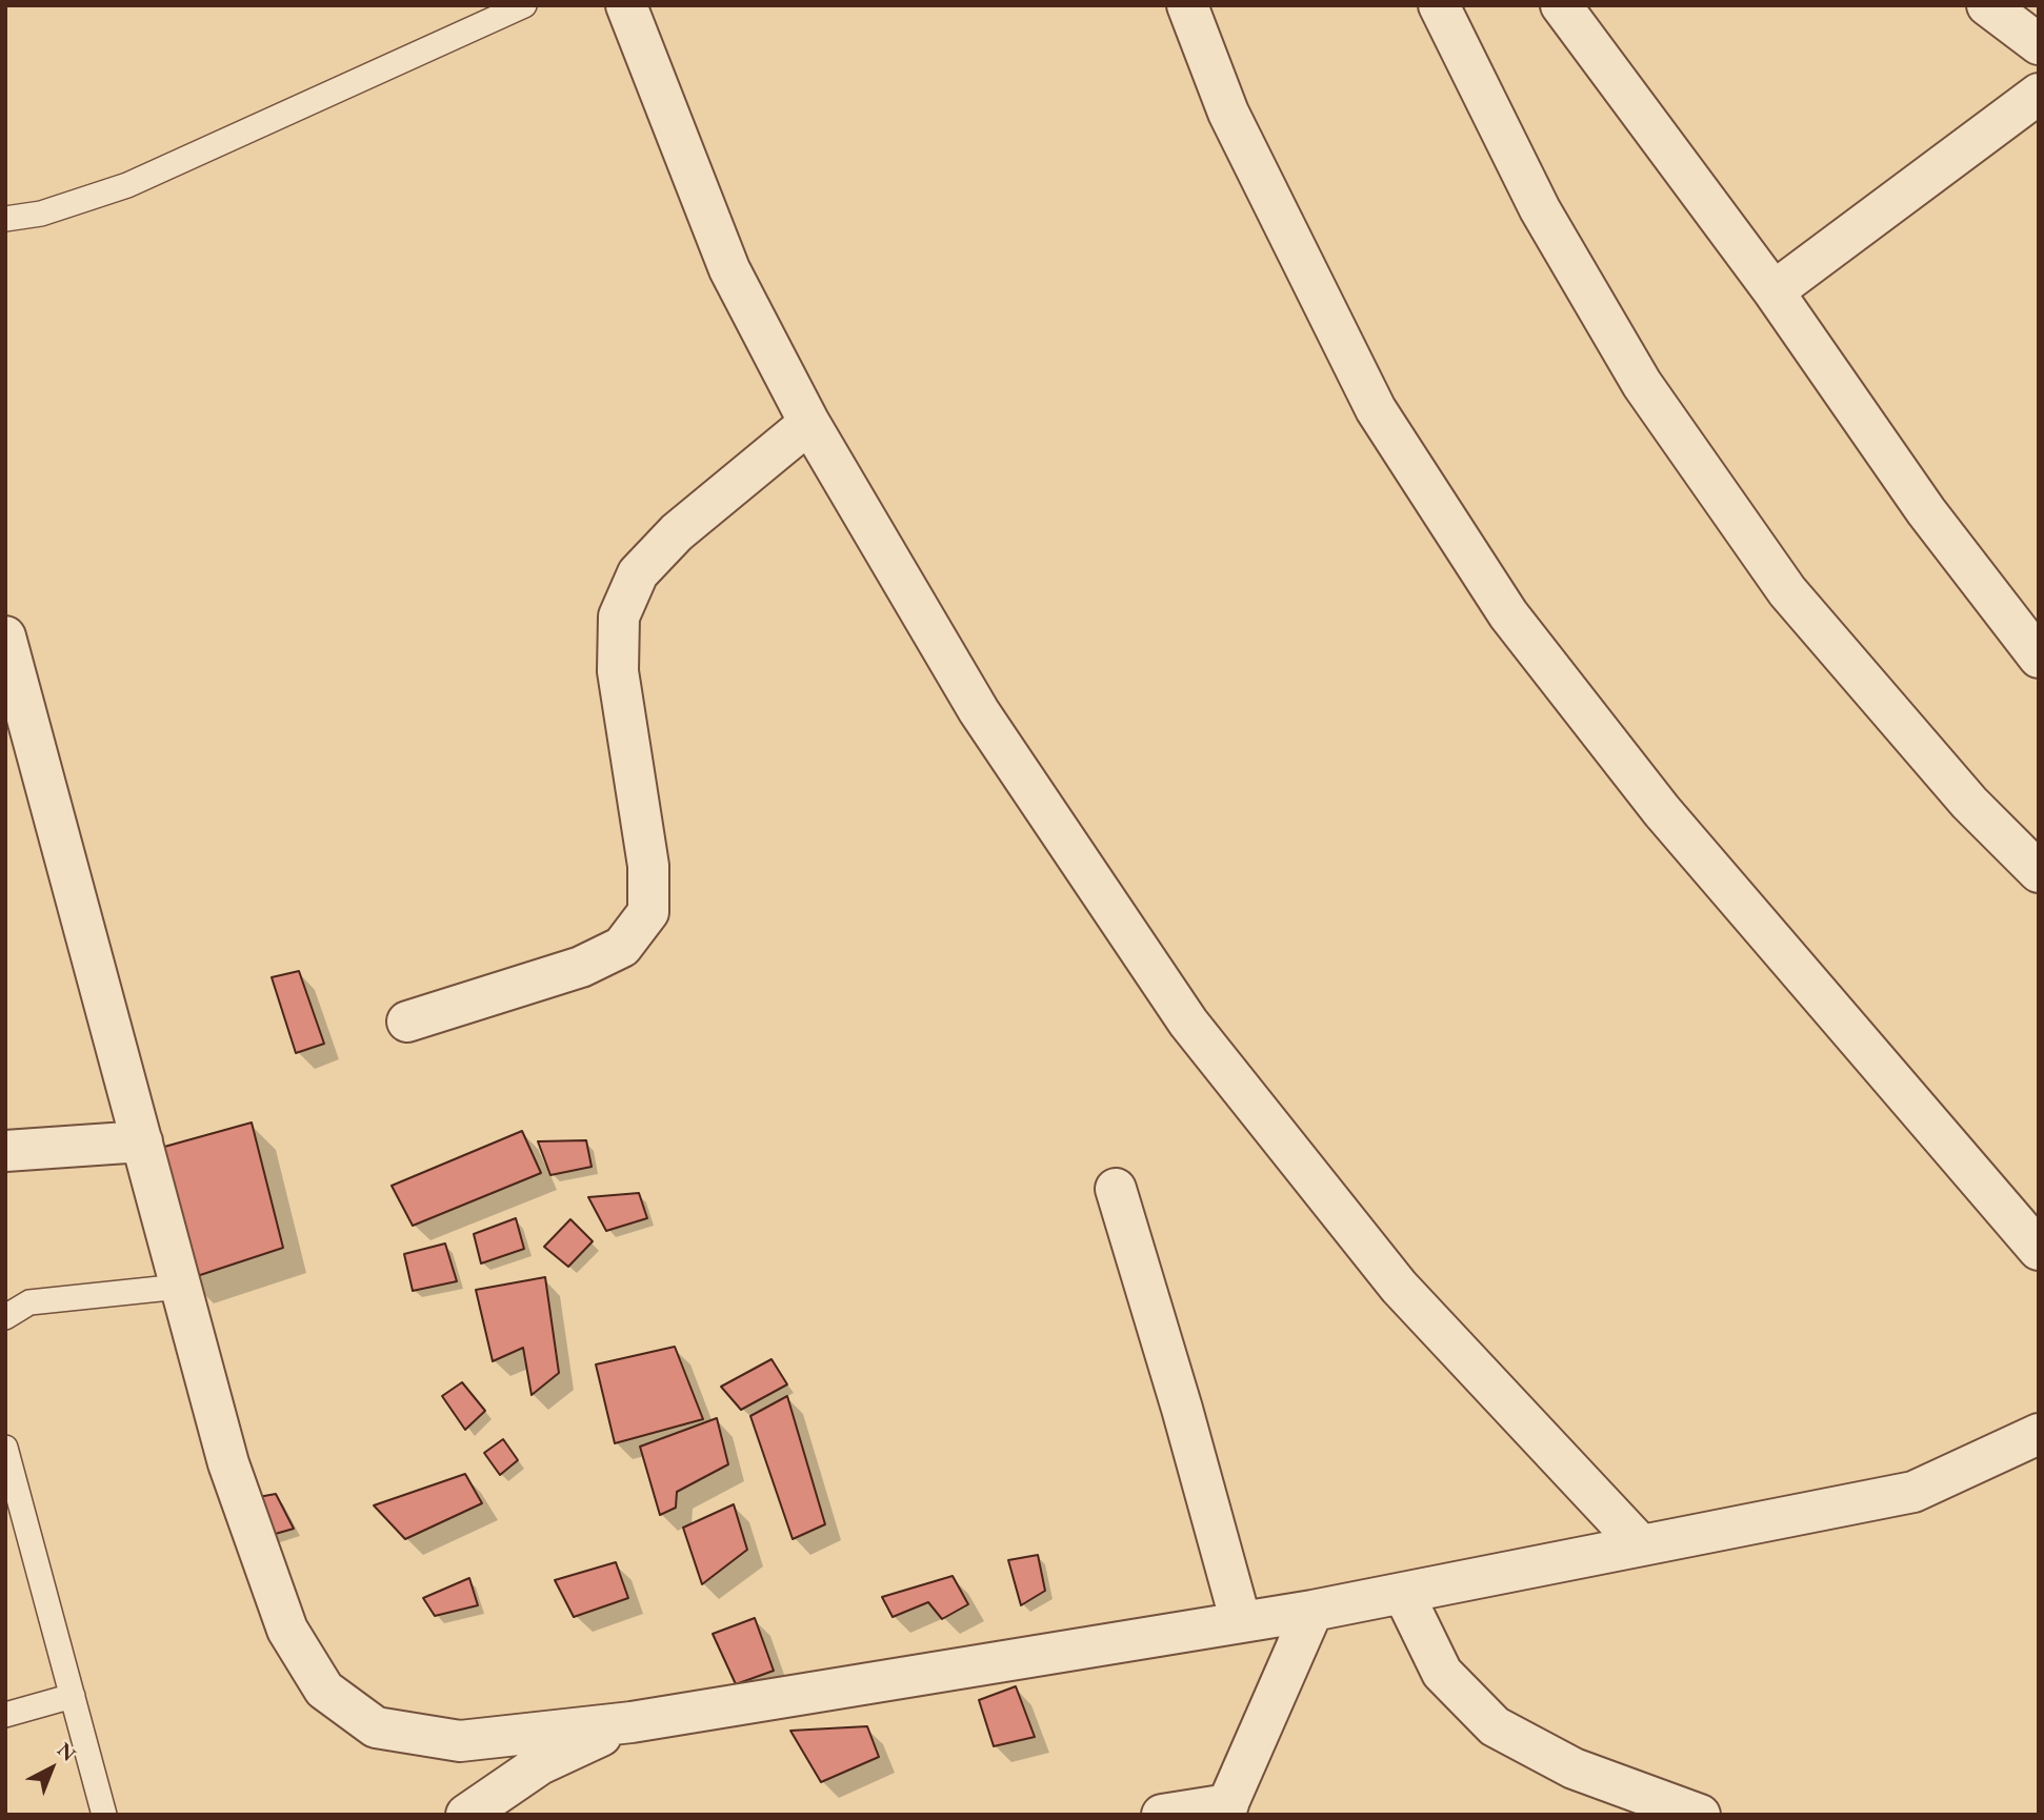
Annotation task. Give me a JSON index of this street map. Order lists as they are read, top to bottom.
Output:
{
  "north": "top right"
}
